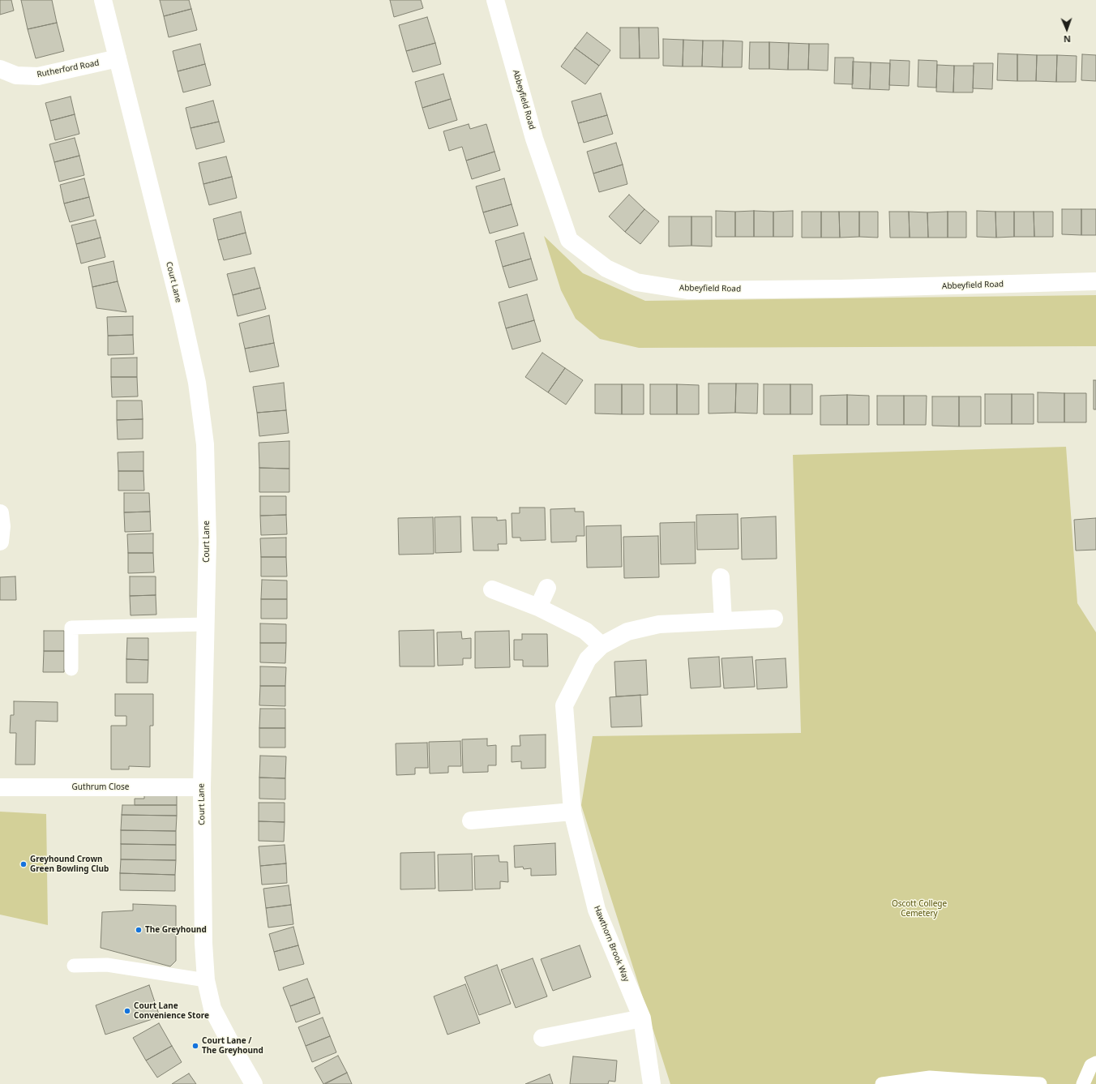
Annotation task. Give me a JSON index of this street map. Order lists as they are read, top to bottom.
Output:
{
  "streets": {
    "street": [
      "Rutherford Road",
      "Abbeyfield Road",
      "Court Lane",
      "Guthrum Close",
      "Hawthorn Brook Way"
    ]
  },
  "crossings": [
    ["Rutherford Road", "Court Lane"],
    ["Court Lane", "Guthrum Close"]
  ],
  "parks": ["Oscott College Cemetery"],
  "places": [
    "Greyhound Crown Green Bowling Club",
    "The Greyhound",
    "Court Lane Convenience Store",
    "Court Lane / The Greyhound"
  ],
  "north": "bottom"
}
